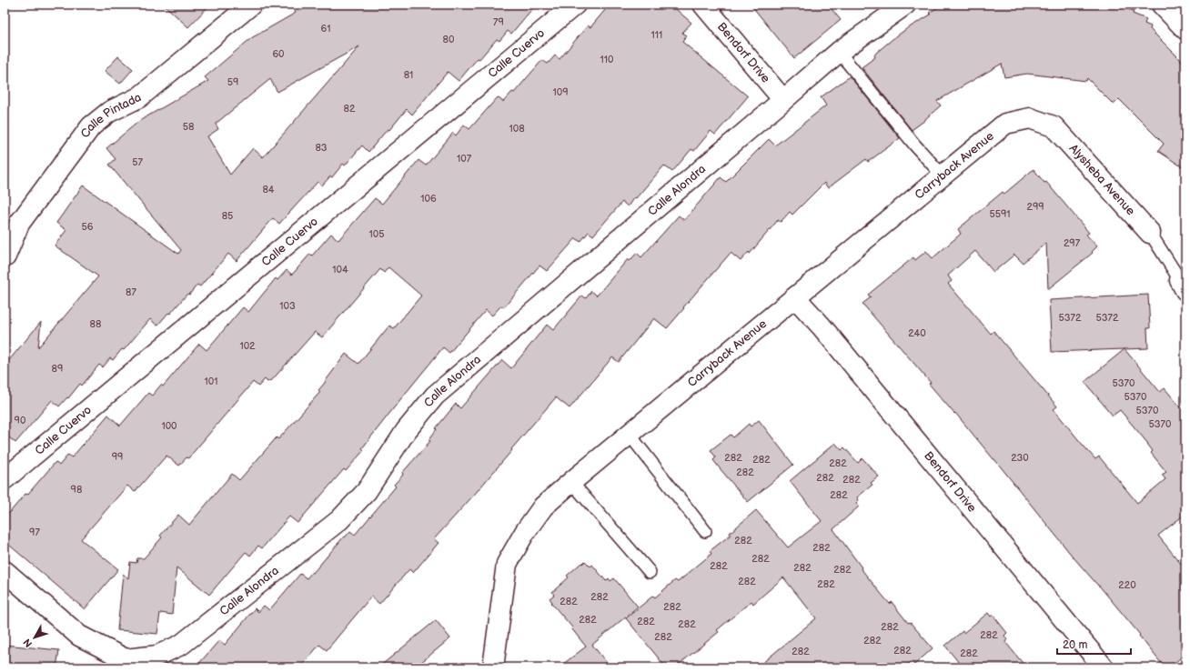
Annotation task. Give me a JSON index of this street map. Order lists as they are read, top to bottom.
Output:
{
  "streets": {
    "street": [
      "Bendorf Drive",
      "Calle Cuervo",
      "Calle Pintada",
      "Carryback Avenue",
      "Alysheba Avenue",
      "Calle Alondra"
    ]
  },
  "crossings": [
    ["Bendorf Drive", "Carryback Avenue"],
    ["Bendorf Drive", "Calle Alondra"],
    ["Carryback Avenue", "Alysheba Avenue"]
  ],
  "house_numbers": [
    "79",
    "61",
    "111",
    "80",
    "60",
    "110",
    "81",
    "59",
    "109",
    "82",
    "58",
    "108",
    "83",
    "107",
    "57",
    "84",
    "106",
    "299",
    "5591",
    "85",
    "56",
    "105",
    "297",
    "104",
    "87",
    "103",
    "5372",
    "5372",
    "88",
    "240",
    "102",
    "89",
    "101",
    "5370",
    "5370",
    "5370",
    "90",
    "5370",
    "100",
    "99",
    "282",
    "230",
    "282",
    "282",
    "282",
    "282",
    "282",
    "98",
    "282",
    "97",
    "282",
    "282",
    "282",
    "282",
    "282",
    "282",
    "282",
    "282",
    "220",
    "282",
    "282",
    "282",
    "282",
    "282",
    "282",
    "282",
    "282",
    "282",
    "282",
    "282",
    "282",
    "282"
  ],
  "scale_bar": "20 m",
  "north": "bottom left"
}
